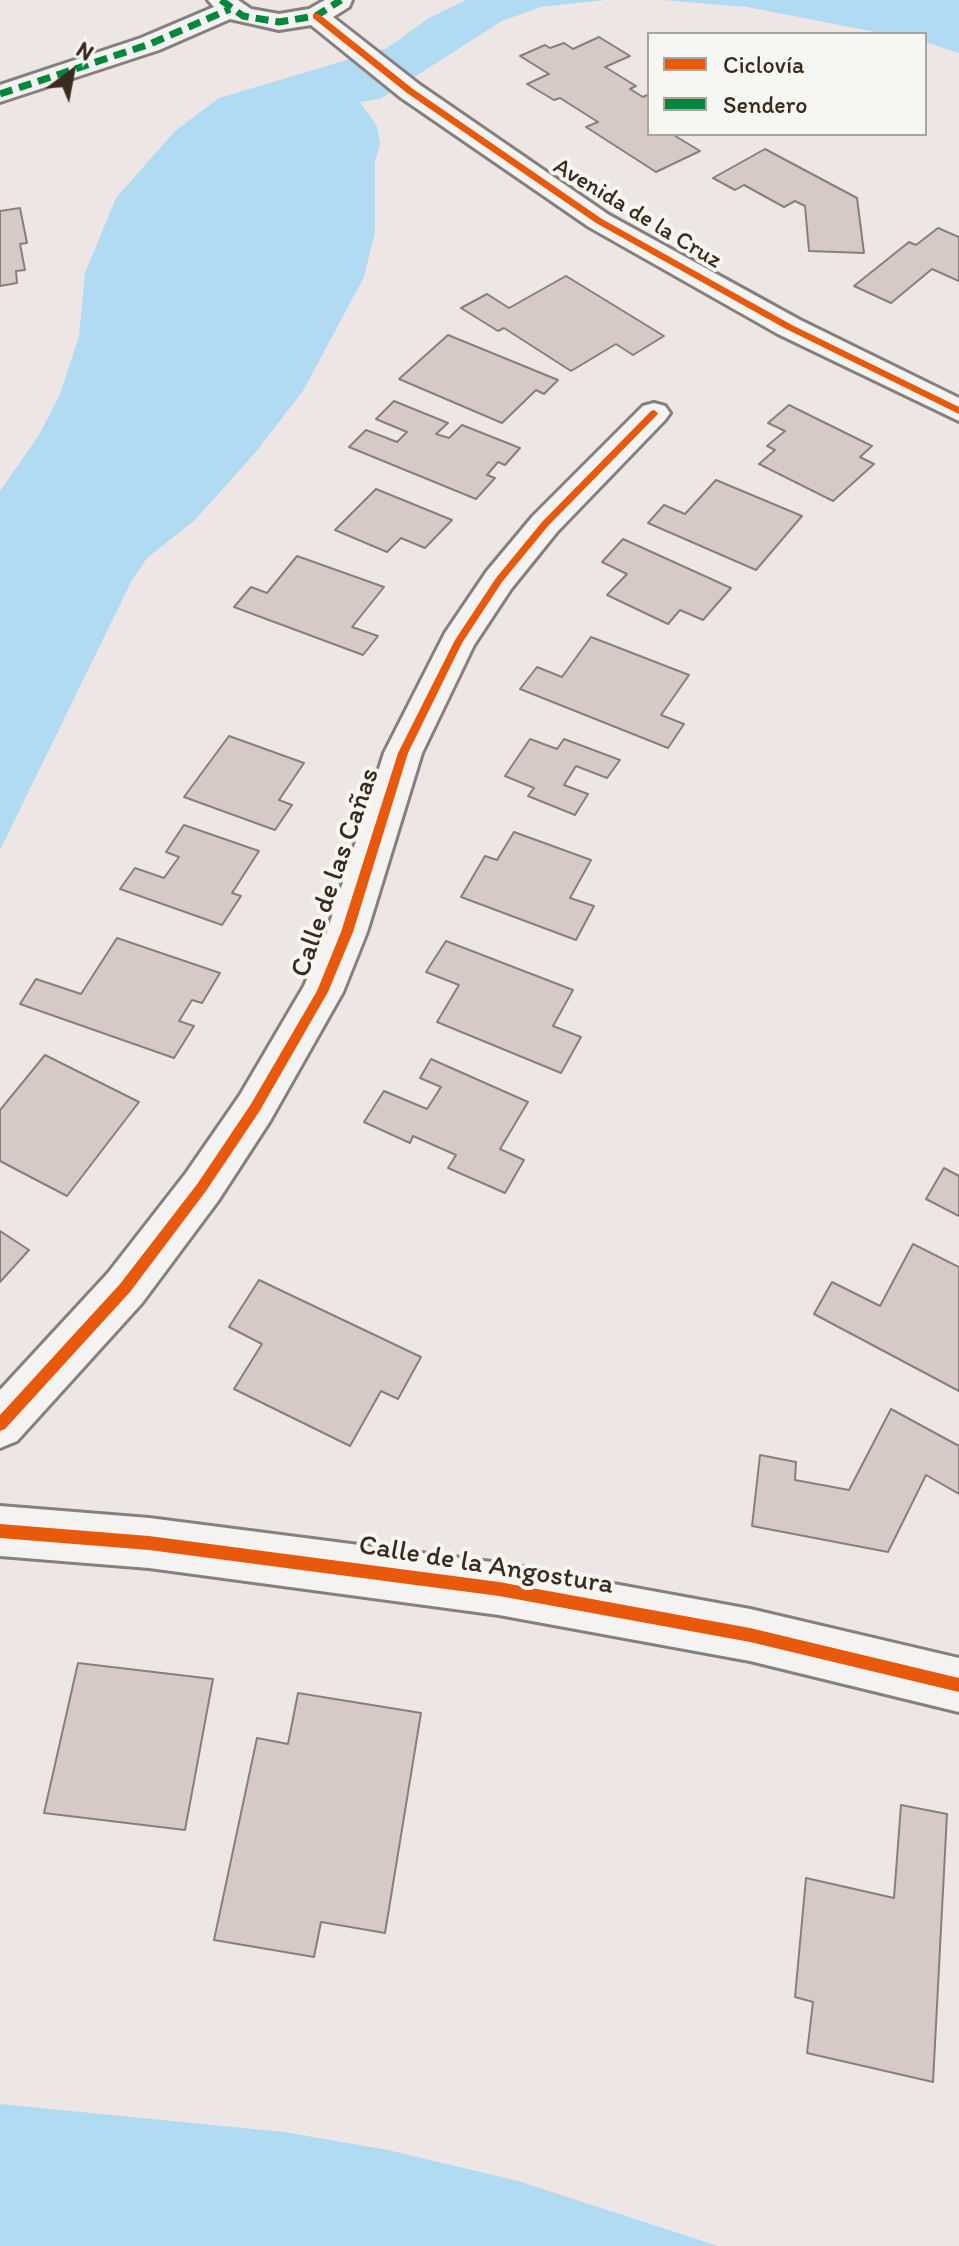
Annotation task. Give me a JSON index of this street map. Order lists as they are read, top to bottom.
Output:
{
  "streets": {
    "street": ["Avenida de la Cruz", "Calle de las Cañas", "Calle de la Angostura"]
  },
  "legend": ["Ciclovía", "Sendero"],
  "north": "top right"
}
